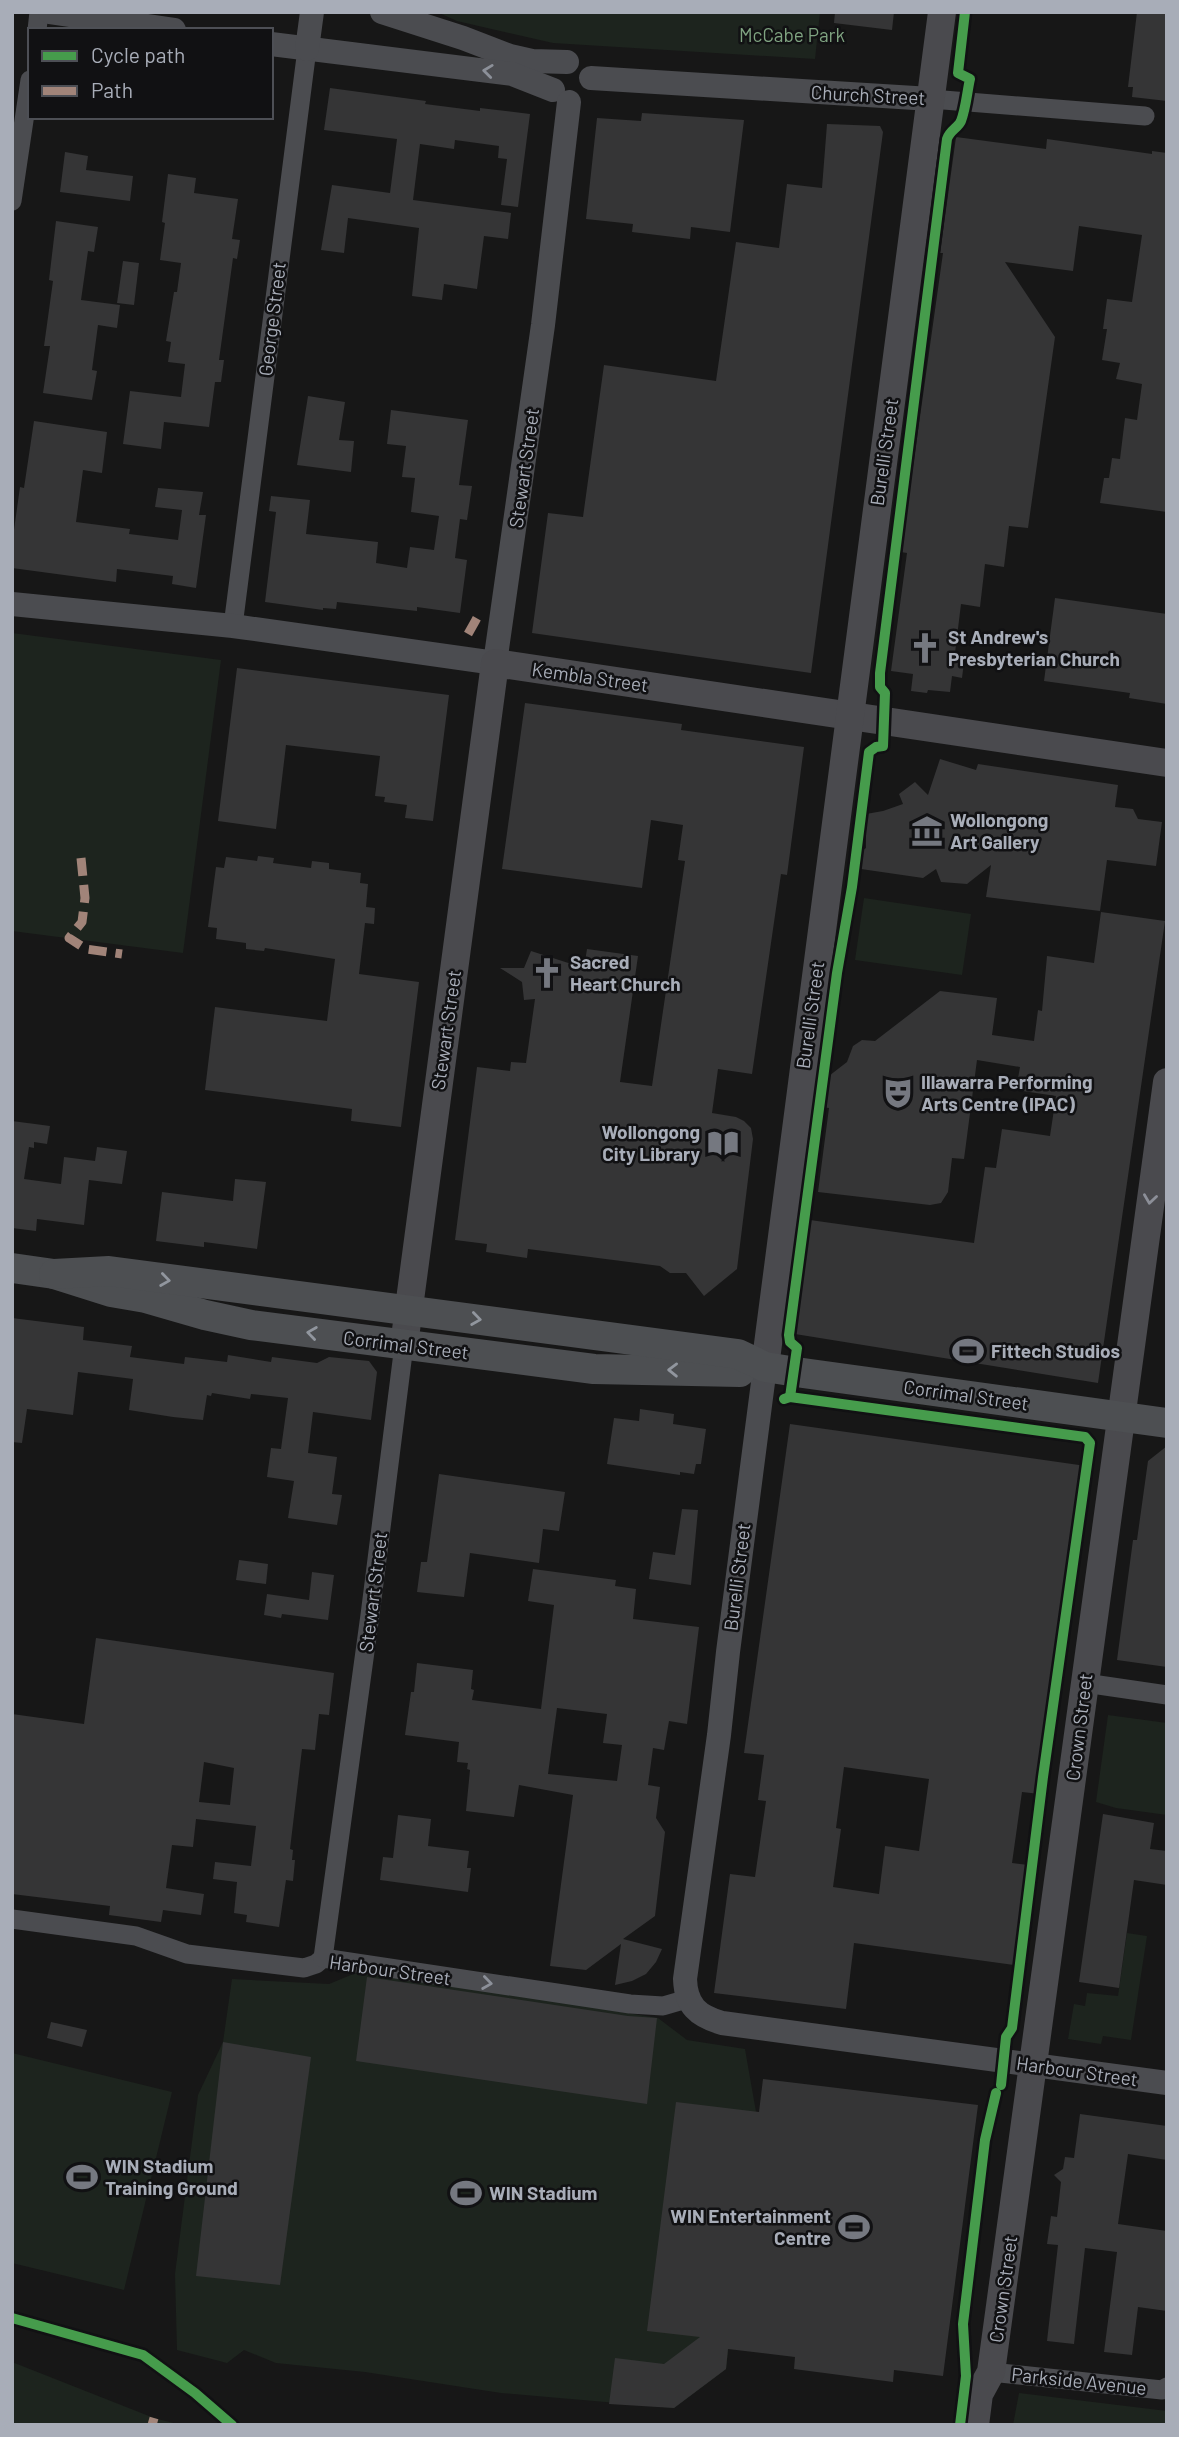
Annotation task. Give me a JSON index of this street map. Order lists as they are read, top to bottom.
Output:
{
  "streets": {
    "main road": [
      "Burelli Street",
      "Stewart Street",
      "Kembla Street",
      "Corrimal Street",
      "Crown Street"
    ],
    "street": [
      "Church Street",
      "George Street",
      "Harbour Street",
      "Parkside Avenue"
    ]
  },
  "crossings": [
    ["Church Street", "Burelli Street"],
    ["Church Street", "Stewart Street"],
    ["George Street", "Kembla Street"],
    ["Burelli Street", "Kembla Street"],
    ["Burelli Street", "Corrimal Street"],
    ["Burelli Street", "Harbour Street"],
    ["Stewart Street", "Kembla Street"],
    ["Stewart Street", "Corrimal Street"],
    ["Stewart Street", "Harbour Street"],
    ["Corrimal Street", "Crown Street"],
    ["Crown Street", "Harbour Street"],
    ["Crown Street", "Parkside Avenue"]
  ],
  "parks": ["McCabe Park"],
  "places": {
    "church": ["St Andrew's Presbyterian Church", "Sacred Heart Church"],
    "museum": ["Wollongong Art Gallery"],
    "theatre": ["Illawarra Performing Arts Centre (IPAC)"],
    "library": ["Wollongong City Library"],
    "sports": [
      "Fittech Studios",
      "WIN Stadium Training Ground",
      "WIN Stadium",
      "WIN Entertainment Centre"
    ]
  },
  "legend": ["Cycle path", "Path"]
}
